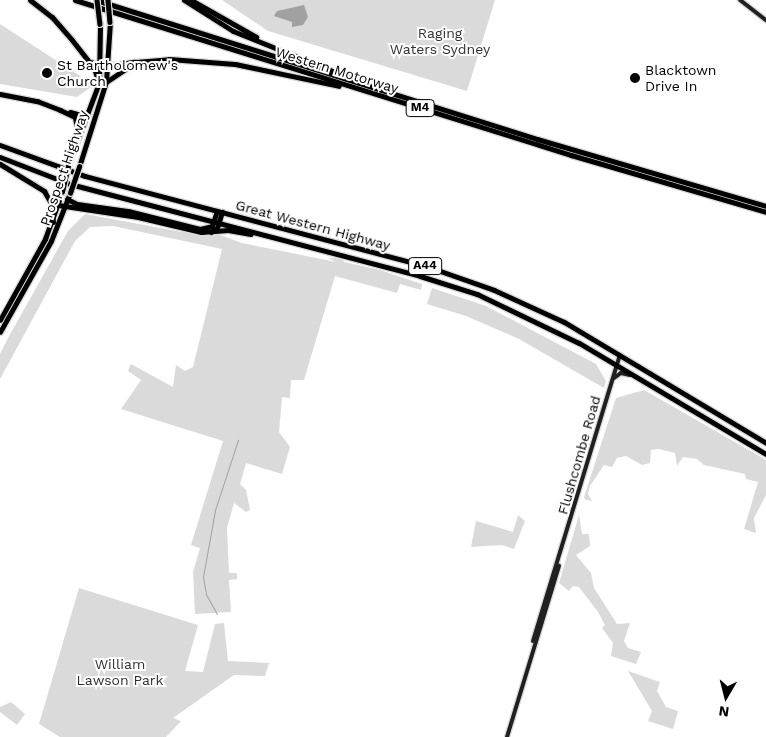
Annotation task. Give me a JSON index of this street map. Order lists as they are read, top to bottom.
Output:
{
  "streets": {
    "highway": [
      "Western Motorway",
      "M4",
      "Great Western Highway",
      "A44"
    ],
    "main road": ["Prospect Highway"],
    "street": ["Flushcombe Road"]
  },
  "crossings": [
    ["Western Motorway", "Prospect Highway"],
    ["Great Western Highway", "Flushcombe Road"]
  ],
  "parks": ["Raging Waters Sydney", "William Lawson Park"],
  "places": ["St Bartholomew's Church", "Blacktown Drive In"],
  "north": "bottom"
}
